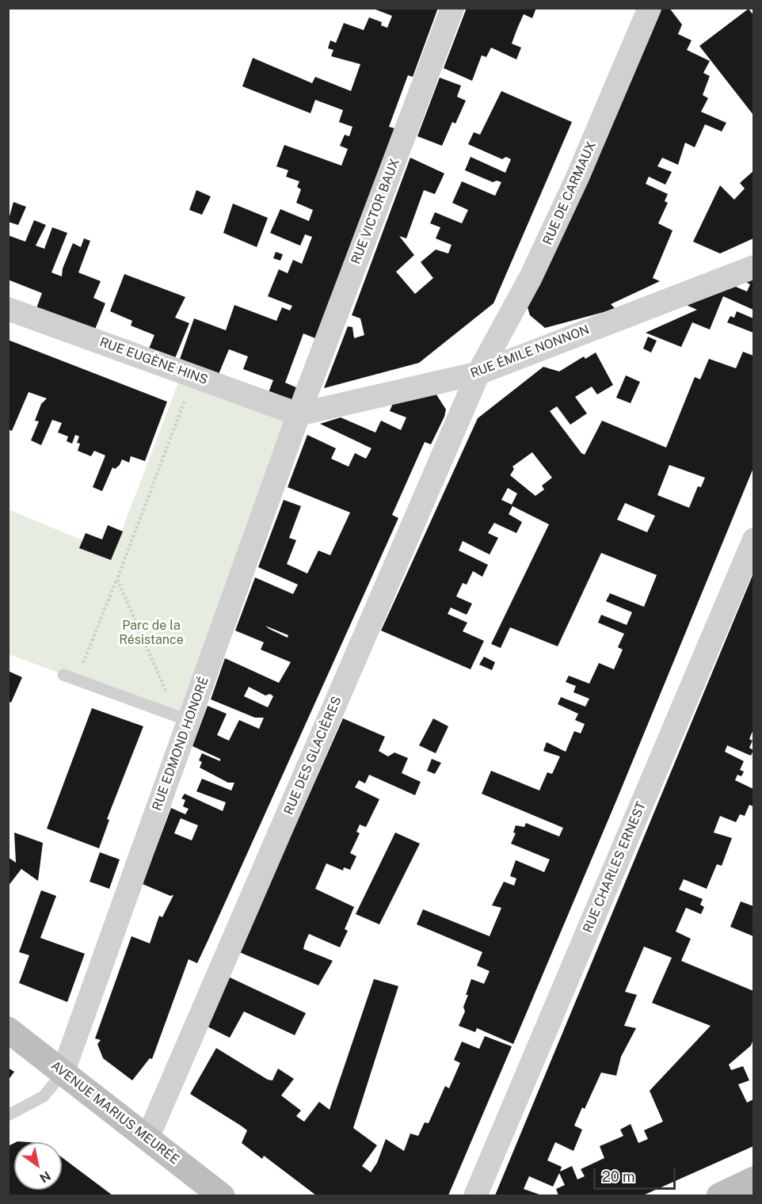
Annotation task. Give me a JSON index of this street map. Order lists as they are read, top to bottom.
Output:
{
  "streets": {
    "main road": ["AVENUE MARIUS MEURÉE"],
    "street": [
      "RUE DE CARMAUX",
      "RUE VICTOR BAUX",
      "RUE ÉMILE NONNON",
      "RUE EUGÈNE HINS",
      "RUE EDMOND HONORÉ",
      "RUE DES GLACIÈRES",
      "RUE CHARLES ERNEST"
    ]
  },
  "crossings": [
    ["RUE DE CARMAUX", "RUE ÉMILE NONNON"],
    ["RUE DE CARMAUX", "RUE DES GLACIÈRES"],
    ["RUE VICTOR BAUX", "RUE ÉMILE NONNON"],
    ["RUE VICTOR BAUX", "RUE EUGÈNE HINS"],
    ["RUE VICTOR BAUX", "RUE EDMOND HONORÉ"],
    ["RUE ÉMILE NONNON", "RUE EUGÈNE HINS"],
    ["RUE ÉMILE NONNON", "RUE EDMOND HONORÉ"],
    ["RUE ÉMILE NONNON", "RUE DES GLACIÈRES"],
    ["RUE EUGÈNE HINS", "RUE EDMOND HONORÉ"],
    ["RUE EDMOND HONORÉ", "AVENUE MARIUS MEURÉE"],
    ["RUE DES GLACIÈRES", "AVENUE MARIUS MEURÉE"]
  ],
  "parks": ["Parc de la Résistance"],
  "scale_bar": "20 m",
  "north": "bottom right"
}
